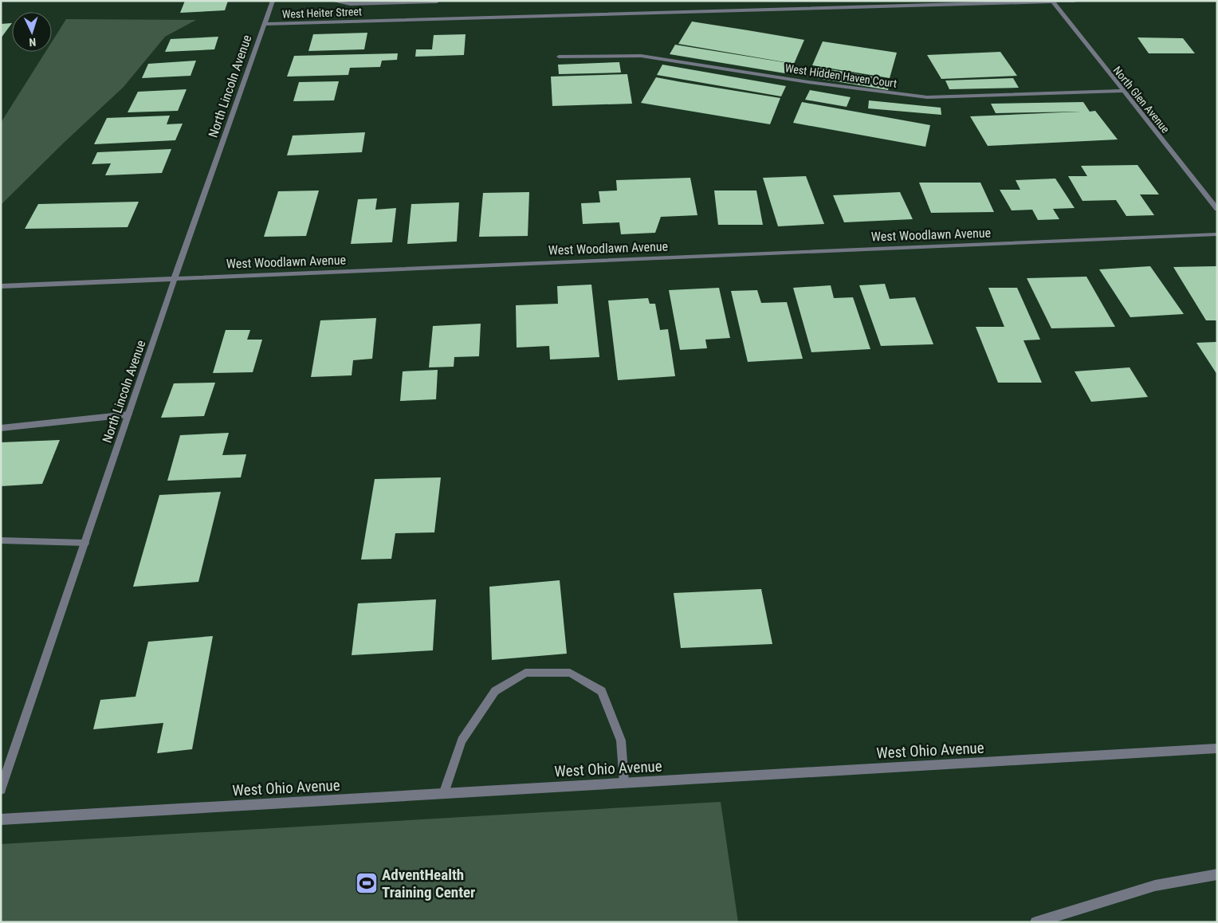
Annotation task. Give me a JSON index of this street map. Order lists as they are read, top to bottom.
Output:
{
  "streets": {
    "street": [
      "West Heiter Street",
      "West Hidden Haven Court",
      "North Lincoln Avenue",
      "North Glen Avenue",
      "West Woodlawn Avenue",
      "West Ohio Avenue"
    ]
  },
  "crossings": [
    ["West Heiter Street", "North Lincoln Avenue"],
    ["West Heiter Street", "North Glen Avenue"],
    ["West Hidden Haven Court", "North Glen Avenue"],
    ["North Lincoln Avenue", "West Woodlawn Avenue"]
  ],
  "places": {
    "sports": ["AdventHealth Training Center"]
  },
  "north": "bottom"
}
